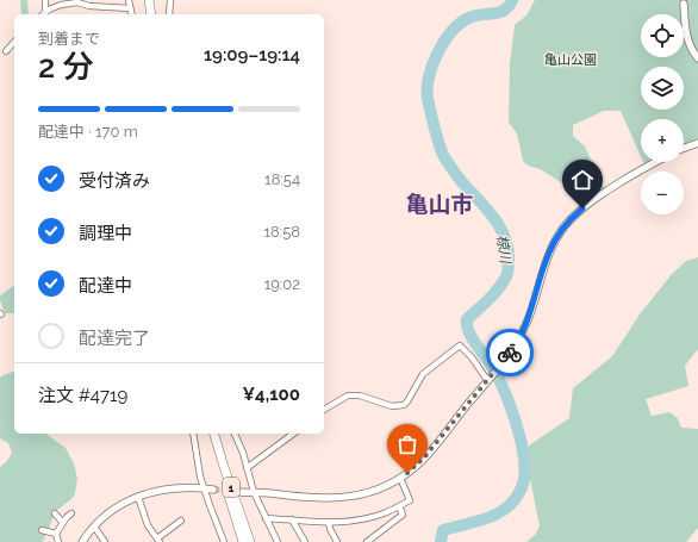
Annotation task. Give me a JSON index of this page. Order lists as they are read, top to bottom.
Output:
{
  "streets": {
    "highway": ["1"]
  },
  "districts": ["亀山市"],
  "water": ["椋川"],
  "parks": ["亀山公園"],
  "page": {
    "map_buttons": ["+", "−"],
    "heading": ["2 分", "到着まで", "19:09–19:14"],
    "panel": ["注文 #4719", "¥4,100"],
    "bar": "配達中 · 170 m",
    "list": [
      ["受付済み", "18:54"],
      ["調理中", "18:58"],
      ["配達中", "19:02"],
      "配達完了"
    ]
  }
}
